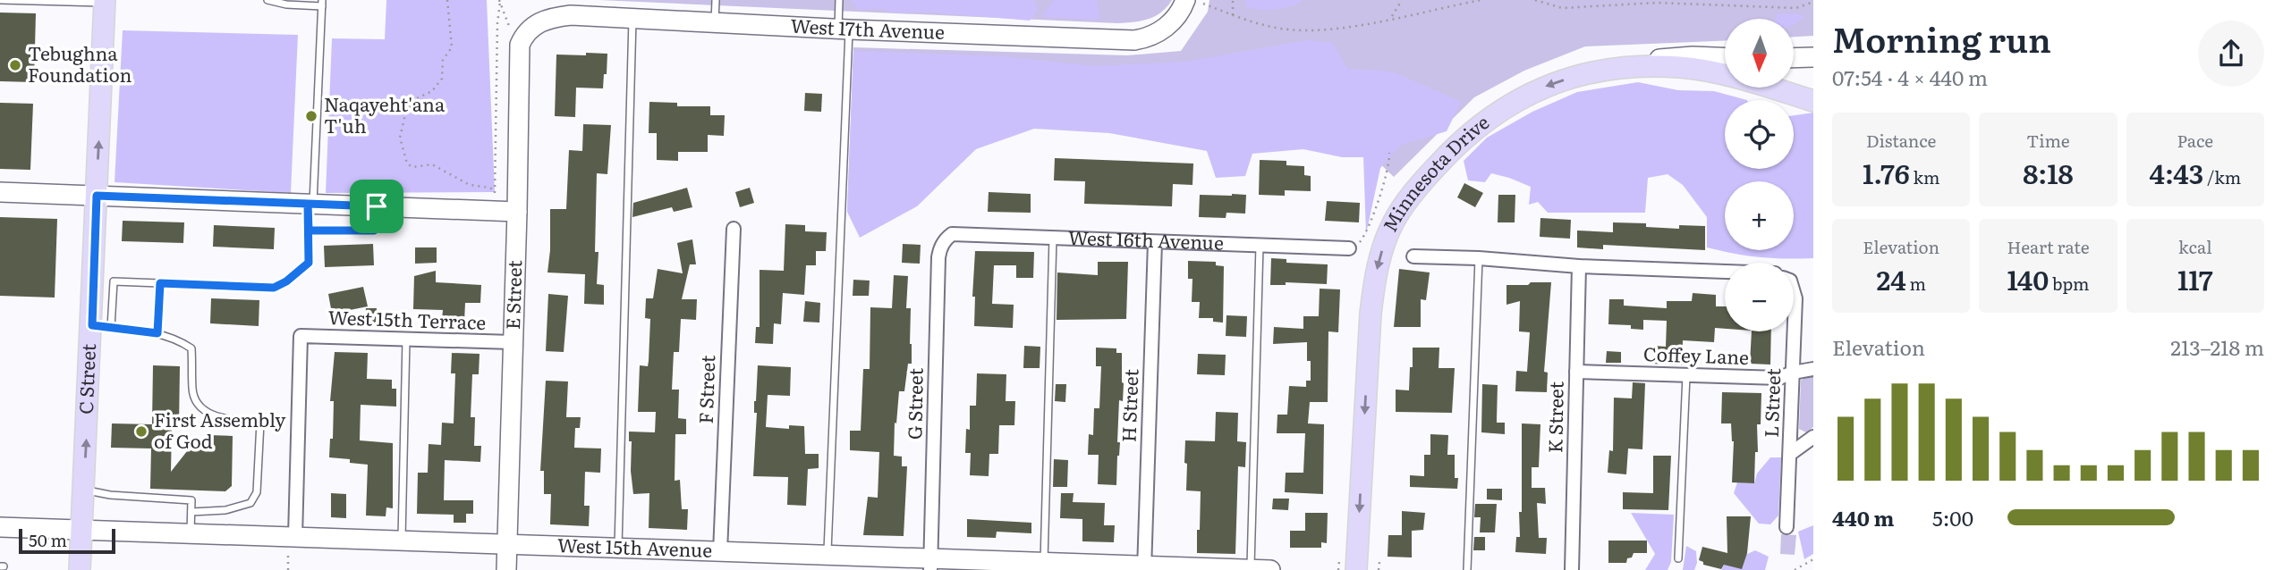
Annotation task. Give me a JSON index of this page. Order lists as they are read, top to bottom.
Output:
{
  "streets": {
    "main road": [
      "West 17th Avenue",
      "Minnesota Drive",
      "E Street",
      "C Street",
      "West 15th Avenue"
    ],
    "street": [
      "West 16th Avenue",
      "West 15th Terrace",
      "Coffey Lane",
      "F Street",
      "L Street",
      "G Street",
      "H Street",
      "K Street"
    ]
  },
  "crossings": [
    ["West 17th Avenue", "E Street"],
    ["West 16th Avenue", "G Street"],
    ["West 16th Avenue", "H Street"],
    ["E Street", "West 15th Terrace"],
    ["E Street", "West 15th Avenue"],
    ["West 15th Terrace", "West 15th Avenue"],
    ["Coffey Lane", "L Street"],
    ["Coffey Lane", "K Street"],
    ["C Street", "West 15th Avenue"],
    ["F Street", "West 15th Avenue"],
    ["G Street", "West 15th Avenue"],
    ["H Street", "West 15th Avenue"]
  ],
  "one_way": ["Minnesota Drive", "C Street"],
  "places": ["Tebughna Foundation", "Naqayeht'ana T'uh", "First Assembly of God"],
  "scale_bar": "50 m",
  "north": "bottom",
  "page": {
    "heading": ["Morning run", "07:54 · 4 × 440 m"],
    "map_buttons": ["+", "−"],
    "stats": [
      ["Distance", "1.76 km"],
      ["Time", "8:18"],
      ["Pace", "4:43 /km"],
      ["Elevation", "24 m"],
      ["Heart rate", "140 bpm"],
      ["kcal", "117"]
    ],
    "chart": ["Elevation", "213–218 m"],
    "list": [
      {
        "name": "440 m",
        "note": "5:00"
      }
    ],
    "scale": "50 m"
  }
}
